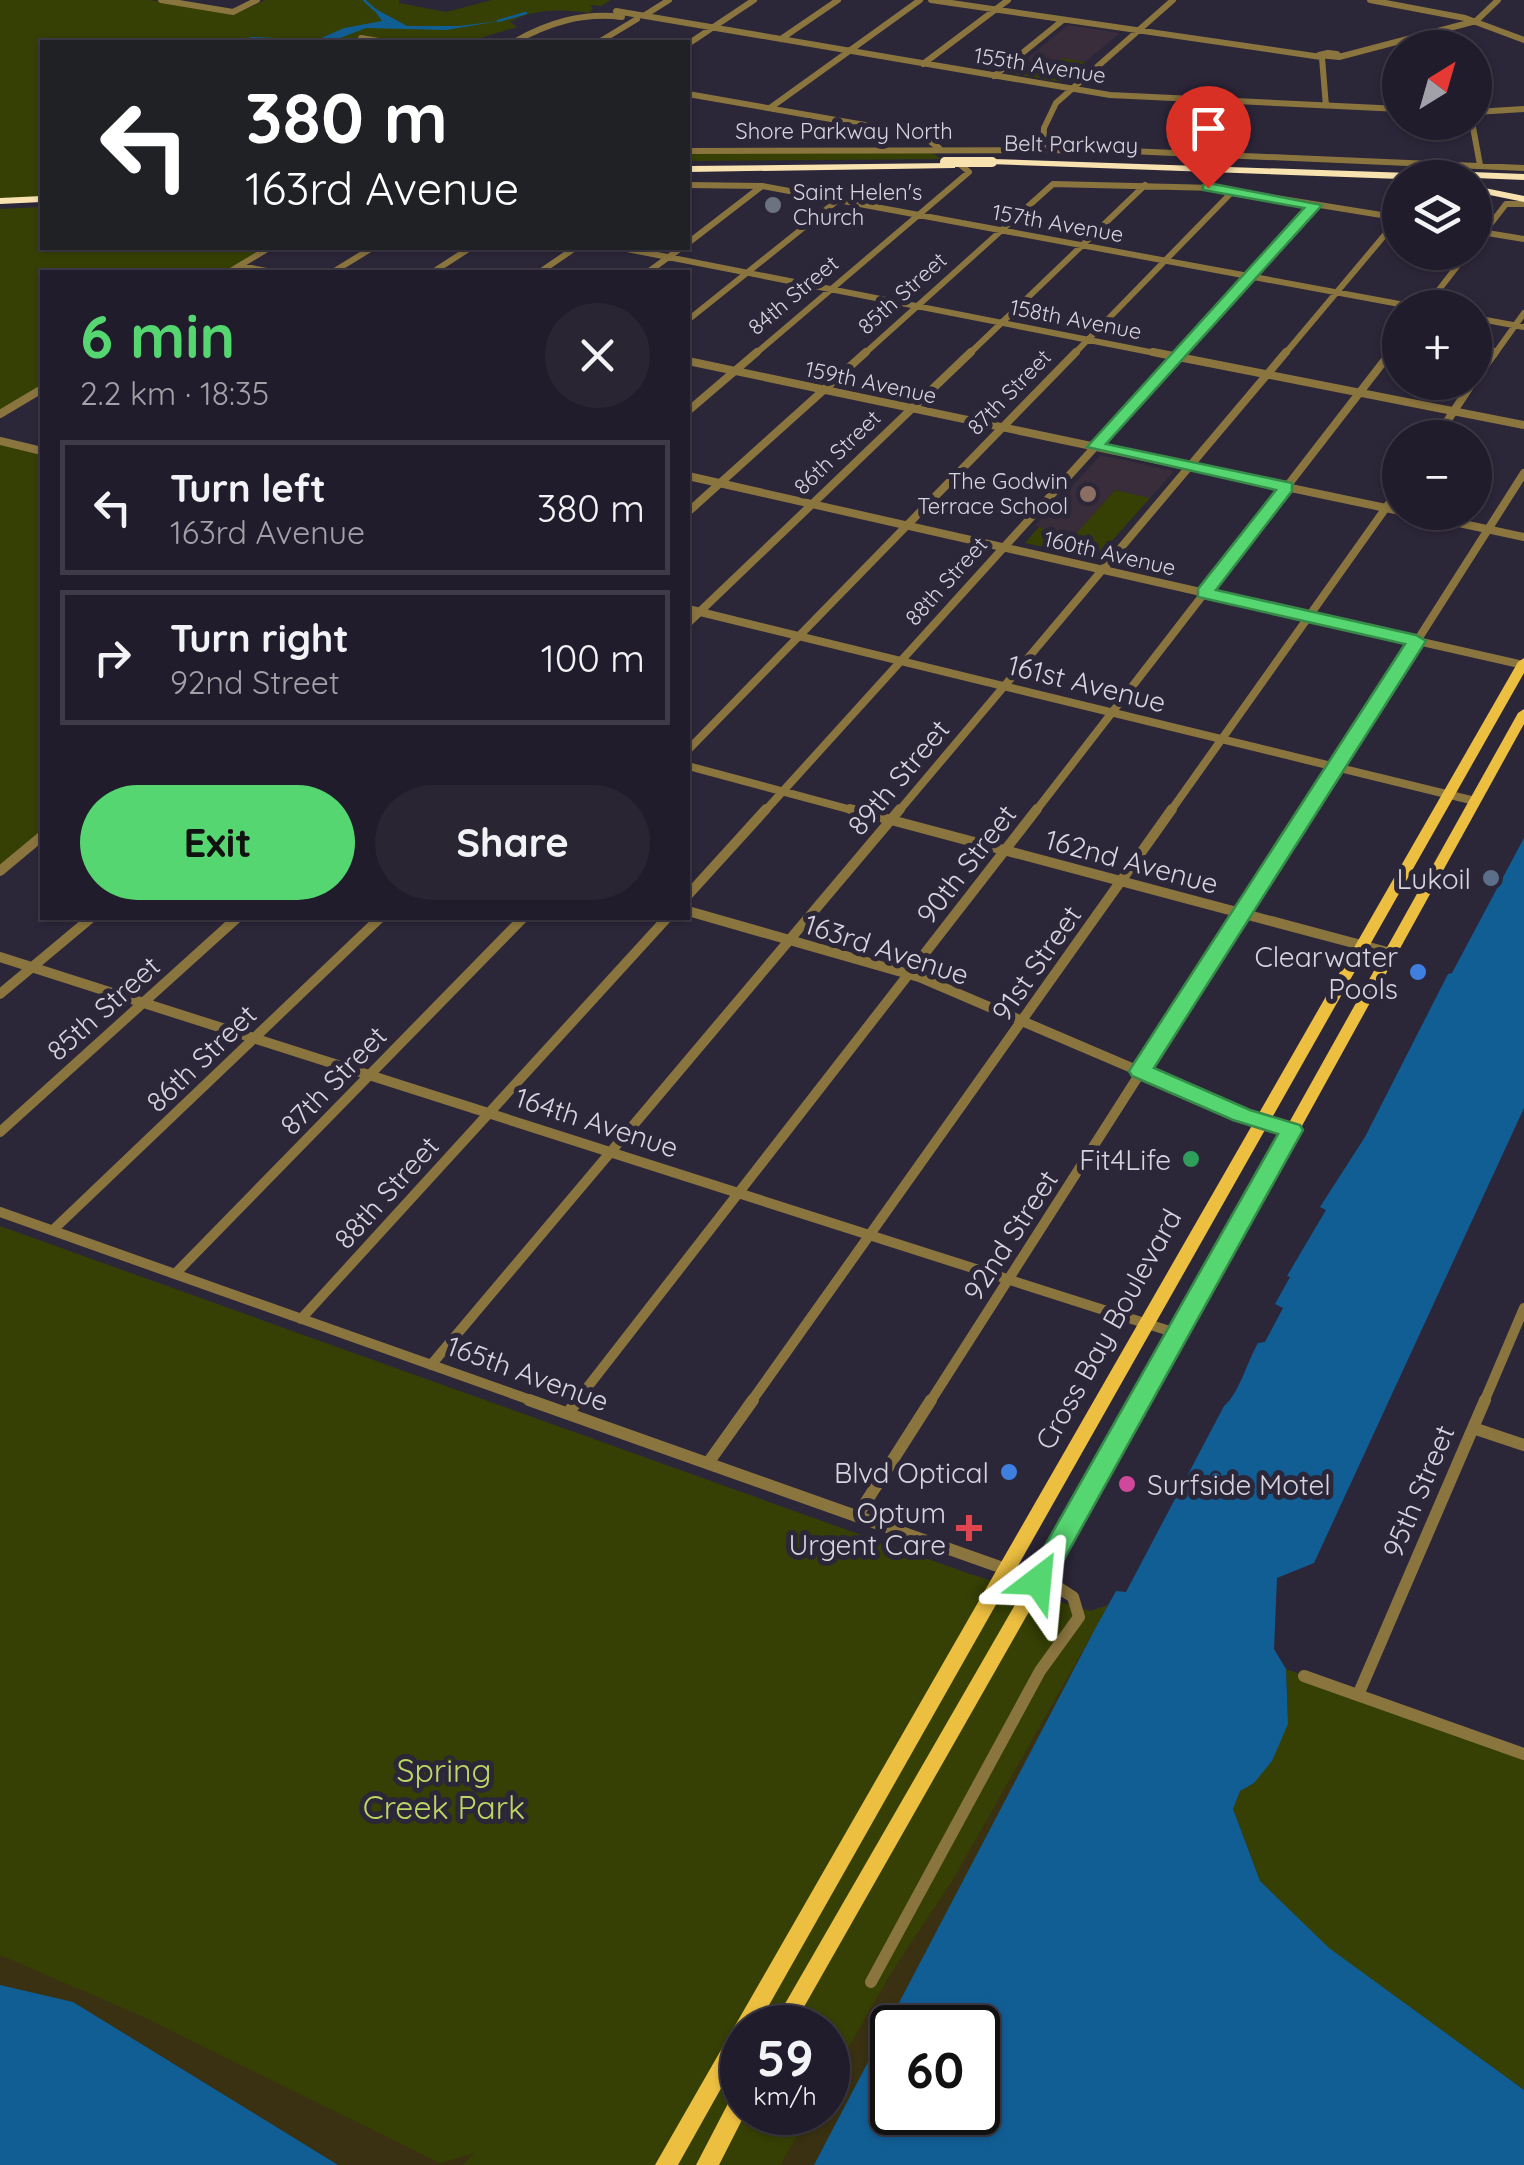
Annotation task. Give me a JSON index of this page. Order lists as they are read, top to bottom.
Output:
{
  "streets": {
    "highway": ["Belt Parkway"],
    "main road": ["Cross Bay Boulevard"],
    "street": [
      "155th Avenue",
      "Shore Parkway North",
      "157th Avenue",
      "85th Street",
      "84th Street",
      "158th Avenue",
      "159th Avenue",
      "87th Street",
      "86th Street",
      "160th Avenue",
      "88th Street",
      "161st Avenue",
      "89th Street",
      "162nd Avenue",
      "90th Street",
      "163rd Avenue",
      "91st Street",
      "164th Avenue",
      "92nd Street",
      "165th Avenue",
      "95th Street"
    ]
  },
  "crossings": [
    ["Shore Parkway North", "84th Street"],
    ["157th Avenue", "85th Street"],
    ["157th Avenue", "84th Street"],
    ["157th Avenue", "87th Street"],
    ["157th Avenue", "86th Street"],
    ["157th Avenue", "88th Street"],
    ["157th Avenue", "89th Street"],
    ["85th Street", "158th Avenue"],
    ["85th Street", "159th Avenue"],
    ["85th Street", "86th Street"],
    ["85th Street", "160th Avenue"],
    ["85th Street", "164th Avenue"],
    ["84th Street", "158th Avenue"],
    ["84th Street", "159th Avenue"],
    ["158th Avenue", "87th Street"],
    ["158th Avenue", "86th Street"],
    ["158th Avenue", "88th Street"],
    ["158th Avenue", "89th Street"],
    ["158th Avenue", "90th Street"],
    ["159th Avenue", "87th Street"],
    ["159th Avenue", "86th Street"],
    ["159th Avenue", "88th Street"],
    ["159th Avenue", "89th Street"],
    ["159th Avenue", "90th Street"],
    ["87th Street", "160th Avenue"],
    ["87th Street", "161st Avenue"],
    ["87th Street", "164th Avenue"],
    ["87th Street", "165th Avenue"],
    ["86th Street", "160th Avenue"],
    ["86th Street", "161st Avenue"],
    ["86th Street", "164th Avenue"],
    ["86th Street", "165th Avenue"],
    ["160th Avenue", "88th Street"],
    ["160th Avenue", "89th Street"],
    ["160th Avenue", "90th Street"],
    ["160th Avenue", "91st Street"],
    ["160th Avenue", "92nd Street"],
    ["160th Avenue", "Cross Bay Boulevard"],
    ["88th Street", "161st Avenue"],
    ["88th Street", "162nd Avenue"],
    ["88th Street", "164th Avenue"],
    ["88th Street", "165th Avenue"],
    ["161st Avenue", "89th Street"],
    ["161st Avenue", "90th Street"],
    ["161st Avenue", "91st Street"],
    ["161st Avenue", "92nd Street"],
    ["161st Avenue", "Cross Bay Boulevard"],
    ["89th Street", "162nd Avenue"],
    ["89th Street", "163rd Avenue"],
    ["89th Street", "164th Avenue"],
    ["89th Street", "165th Avenue"],
    ["162nd Avenue", "90th Street"],
    ["162nd Avenue", "91st Street"],
    ["162nd Avenue", "92nd Street"],
    ["162nd Avenue", "Cross Bay Boulevard"],
    ["90th Street", "163rd Avenue"],
    ["90th Street", "164th Avenue"],
    ["90th Street", "165th Avenue"],
    ["163rd Avenue", "91st Street"],
    ["163rd Avenue", "92nd Street"],
    ["163rd Avenue", "Cross Bay Boulevard"],
    ["91st Street", "164th Avenue"],
    ["91st Street", "165th Avenue"],
    ["164th Avenue", "92nd Street"],
    ["164th Avenue", "Cross Bay Boulevard"],
    ["92nd Street", "165th Avenue"],
    ["Cross Bay Boulevard", "165th Avenue"]
  ],
  "parks": ["Spring Creek Park"],
  "places": {
    "other": [
      "Saint Helen's Church",
      "The Godwin Terrace School",
      "Lukoil",
      "Clearwater Pools",
      "Fit4Life",
      "Blvd Optical",
      "Surfside Motel"
    ],
    "health": ["Optum Urgent Care"]
  },
  "north": "top right",
  "page": {
    "map_buttons": ["+", "−"],
    "turn": ["380 m", "163rd Avenue"],
    "heading": ["6 min", "2.2 km · 18:35"],
    "list": [
      {
        "name": "Turn left",
        "note": "163rd Avenue",
        "value": "380 m"
      },
      {
        "name": "Turn right",
        "note": "92nd Street",
        "value": "100 m"
      }
    ],
    "buttons": ["Exit", "Share"],
    "speed": "59 km/h",
    "limit": "60"
  }
}
